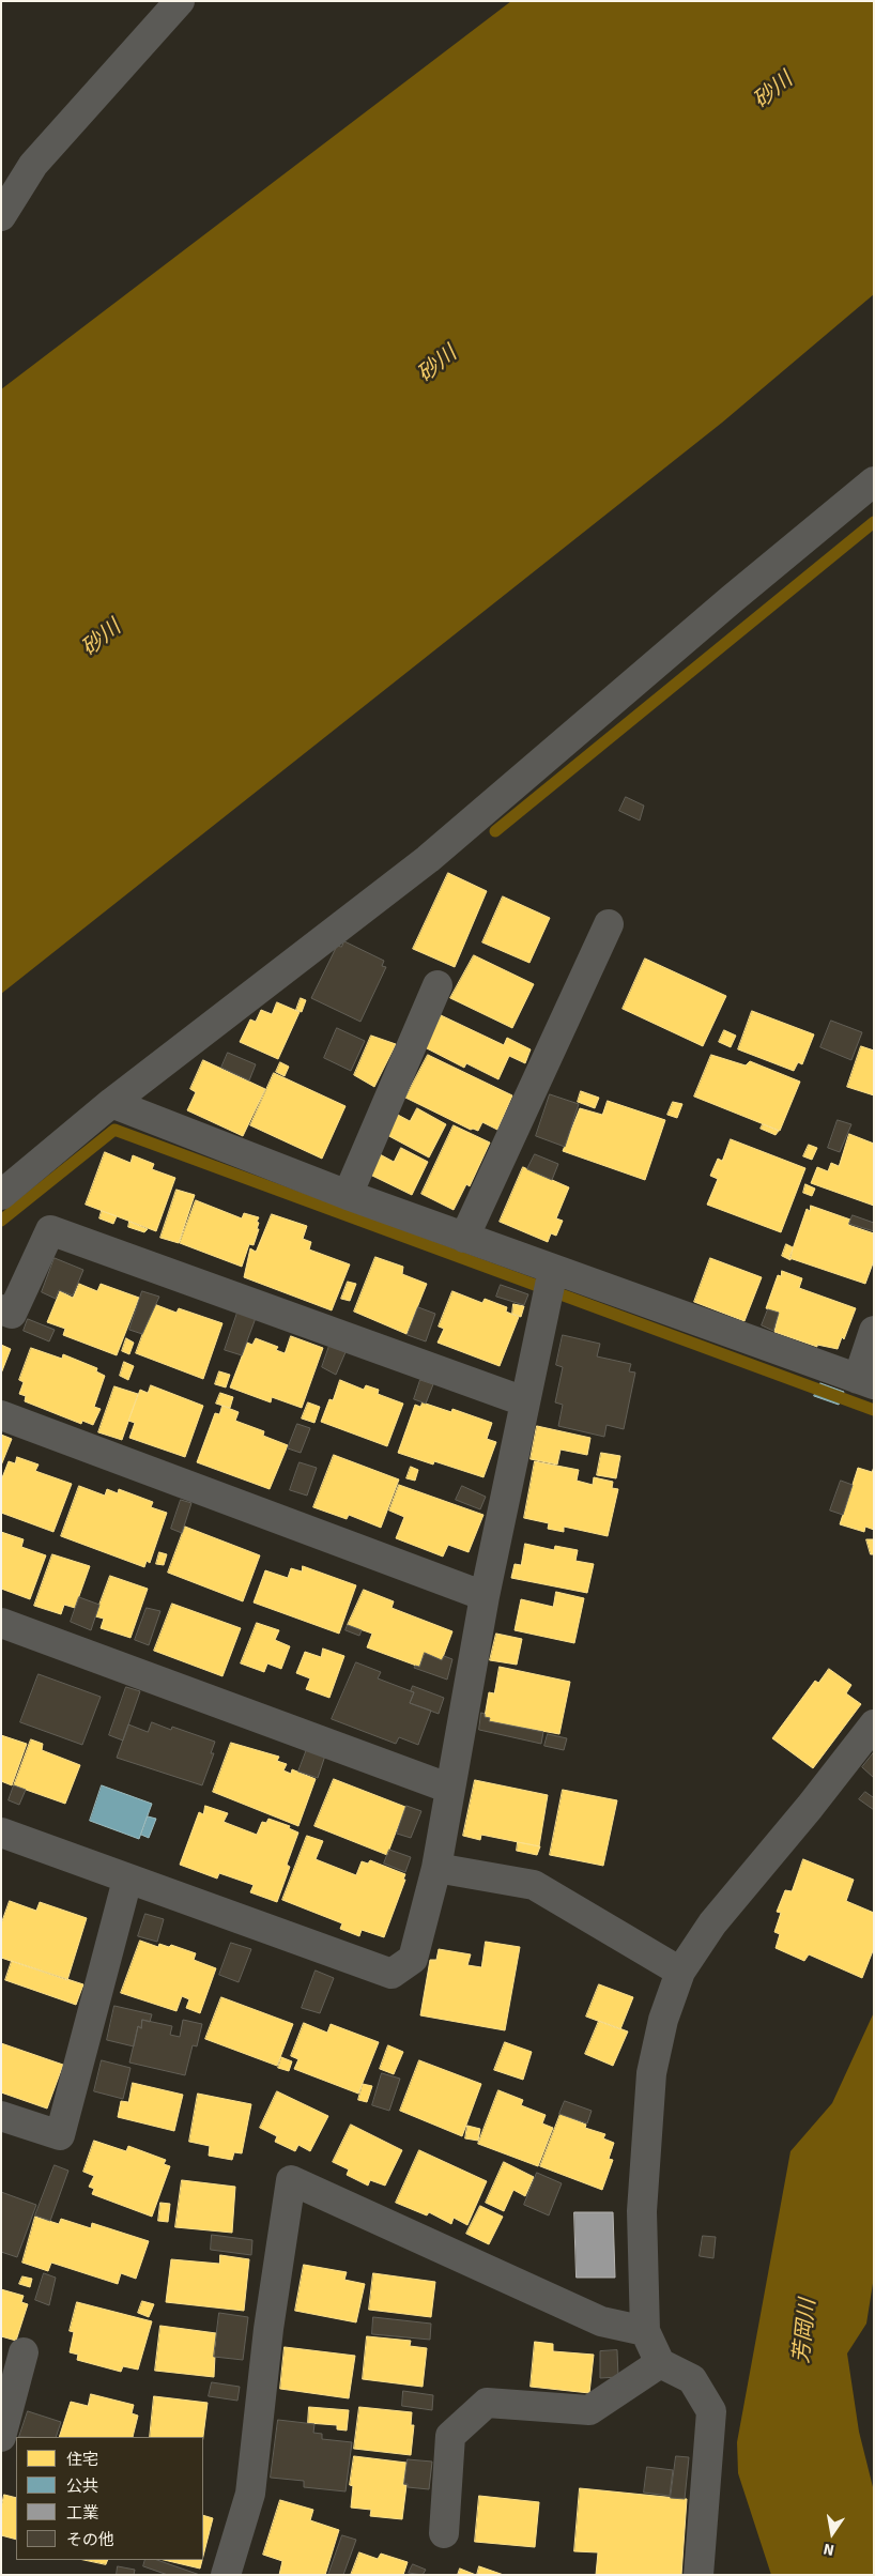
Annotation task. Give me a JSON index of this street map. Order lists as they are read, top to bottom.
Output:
{
  "water": ["砂川", "芳岡川"],
  "legend": [
    "住宅",
    "公共",
    "工業",
    "その他"
  ],
  "north": "bottom"
}
